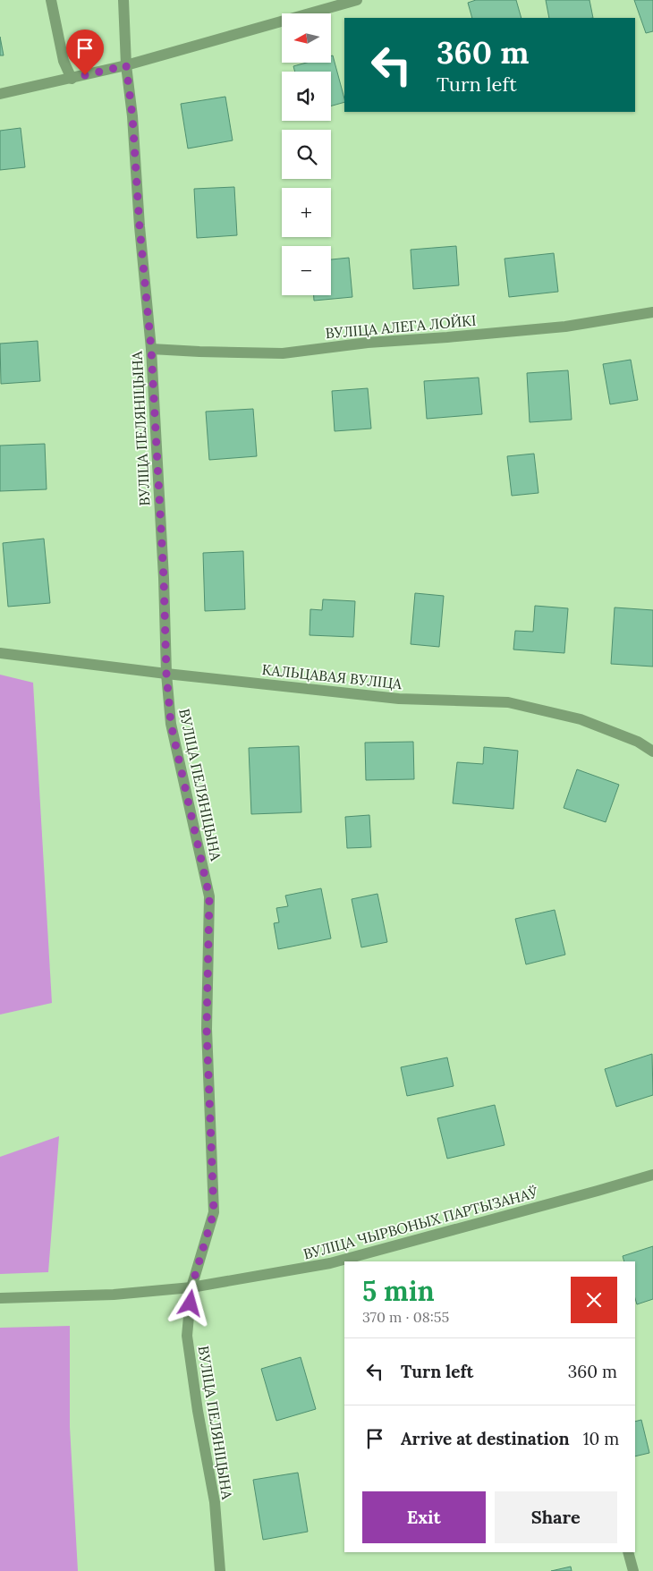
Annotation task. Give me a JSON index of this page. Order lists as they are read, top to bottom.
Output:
{
  "streets": {
    "street": [
      "ВУЛІЦА АЛЕГА ЛОЙКІ",
      "ВУЛІЦА ПЕЛЯНІЦЫНА",
      "КАЛЬЦАВАЯ ВУЛІЦА",
      "ВУЛІЦА ЧЫРВОНЫХ ПАРТЫЗАНАЎ"
    ]
  },
  "crossings": [
    ["ВУЛІЦА АЛЕГА ЛОЙКІ", "ВУЛІЦА ПЕЛЯНІЦЫНА"],
    ["ВУЛІЦА ПЕЛЯНІЦЫНА", "КАЛЬЦАВАЯ ВУЛІЦА"],
    ["ВУЛІЦА ПЕЛЯНІЦЫНА", "ВУЛІЦА ЧЫРВОНЫХ ПАРТЫЗАНАЎ"]
  ],
  "north": "left",
  "page": {
    "map_buttons": ["+", "−"],
    "turn": ["360 m", "Turn left"],
    "heading": ["5 min", "370 m · 08:55"],
    "list": [
      {
        "name": "Turn left",
        "value": "360 m"
      },
      {
        "name": "Arrive at destination",
        "value": "10 m"
      }
    ],
    "buttons": ["Exit", "Share"]
  }
}
